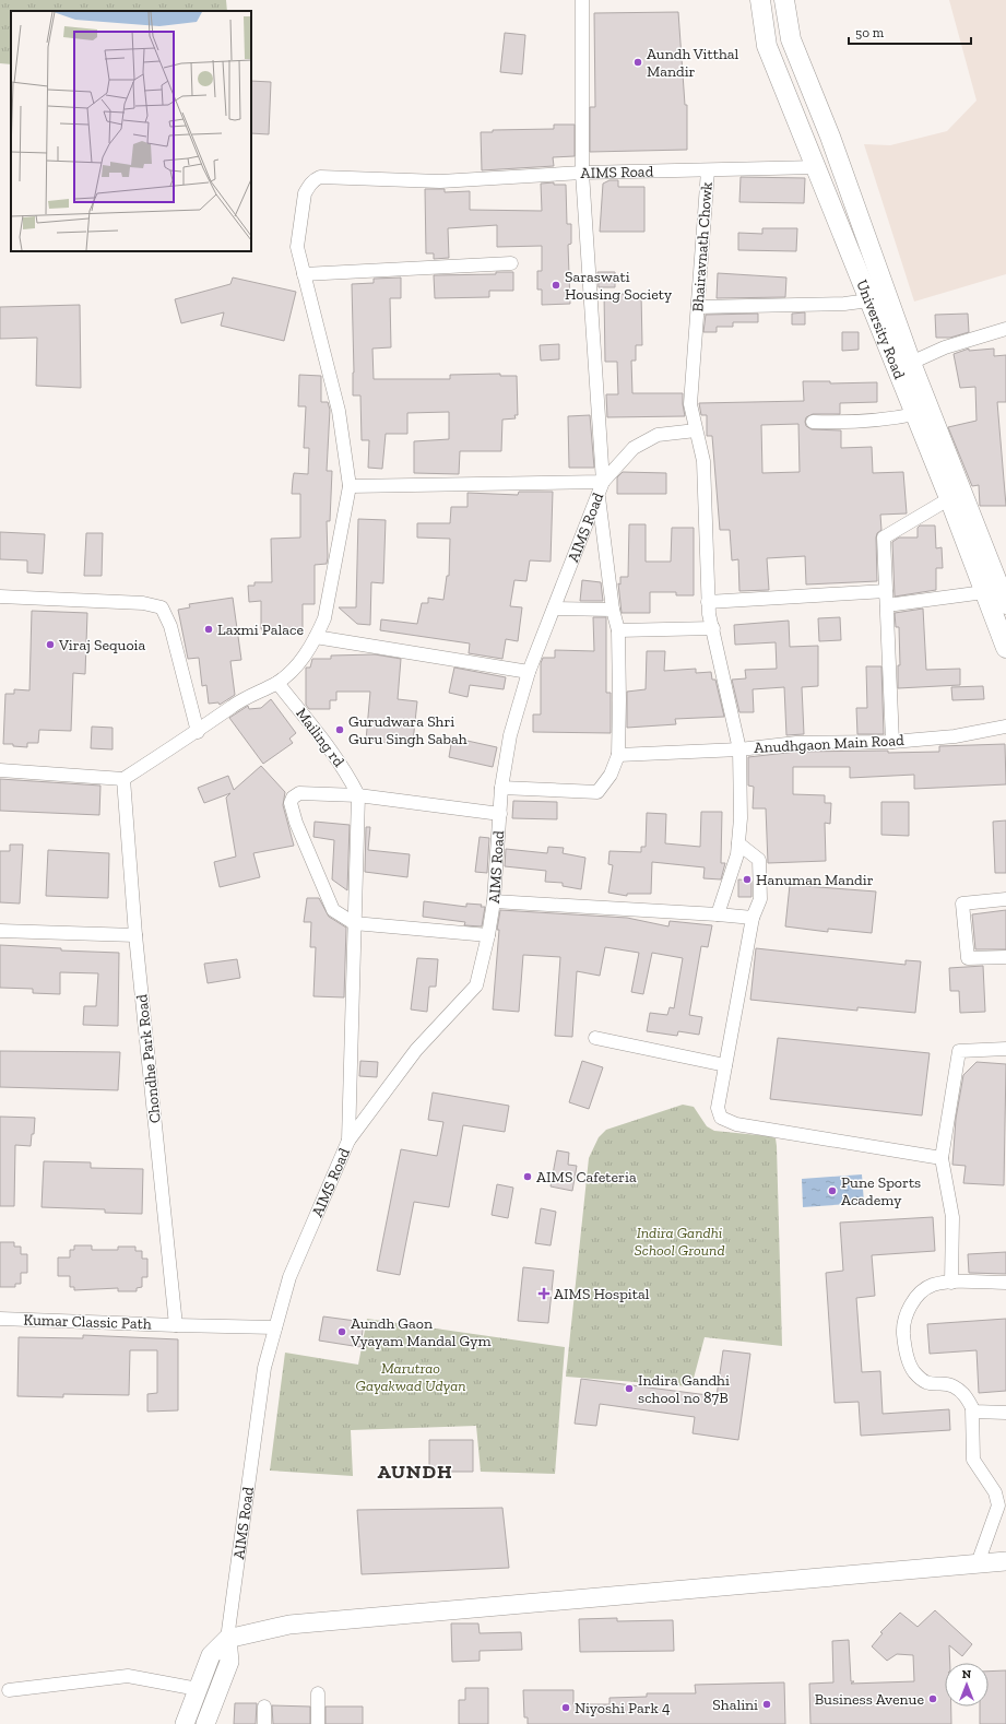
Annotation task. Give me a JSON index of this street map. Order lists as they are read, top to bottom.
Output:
{
  "streets": {
    "main road": ["University Road"],
    "street": [
      "AIMS Road",
      "Bhairavnath Chowk",
      "Mailing rd",
      "Anudhgaon Main Road",
      "Chondhe Park Road",
      "Kumar Classic Path"
    ]
  },
  "crossings": [
    ["AIMS Road", "Bhairavnath Chowk"],
    ["Bhairavnath Chowk", "University Road"],
    ["Bhairavnath Chowk", "Anudhgaon Main Road"],
    ["Chondhe Park Road", "Kumar Classic Path"]
  ],
  "districts": ["AUNDH"],
  "parks": ["Indira Gandhi School Ground", "Marutrao Gayakwad Udyan"],
  "places": {
    "other": [
      "Aundh Vitthal Mandir",
      "Saraswati Housing Society",
      "Laxmi Palace",
      "Viraj Sequoia",
      "Gurudwara Shri Guru Singh Sabah",
      "Hanuman Mandir",
      "AIMS Cafeteria",
      "Pune Sports Academy",
      "Aundh Gaon Vyayam Mandal Gym",
      "Indira Gandhi school no 87B",
      "Business Avenue",
      "Shalini",
      "Niyoshi Park 4"
    ],
    "health": ["AIMS Hospital"]
  },
  "scale_bar": "50 m",
  "north": "top"
}
